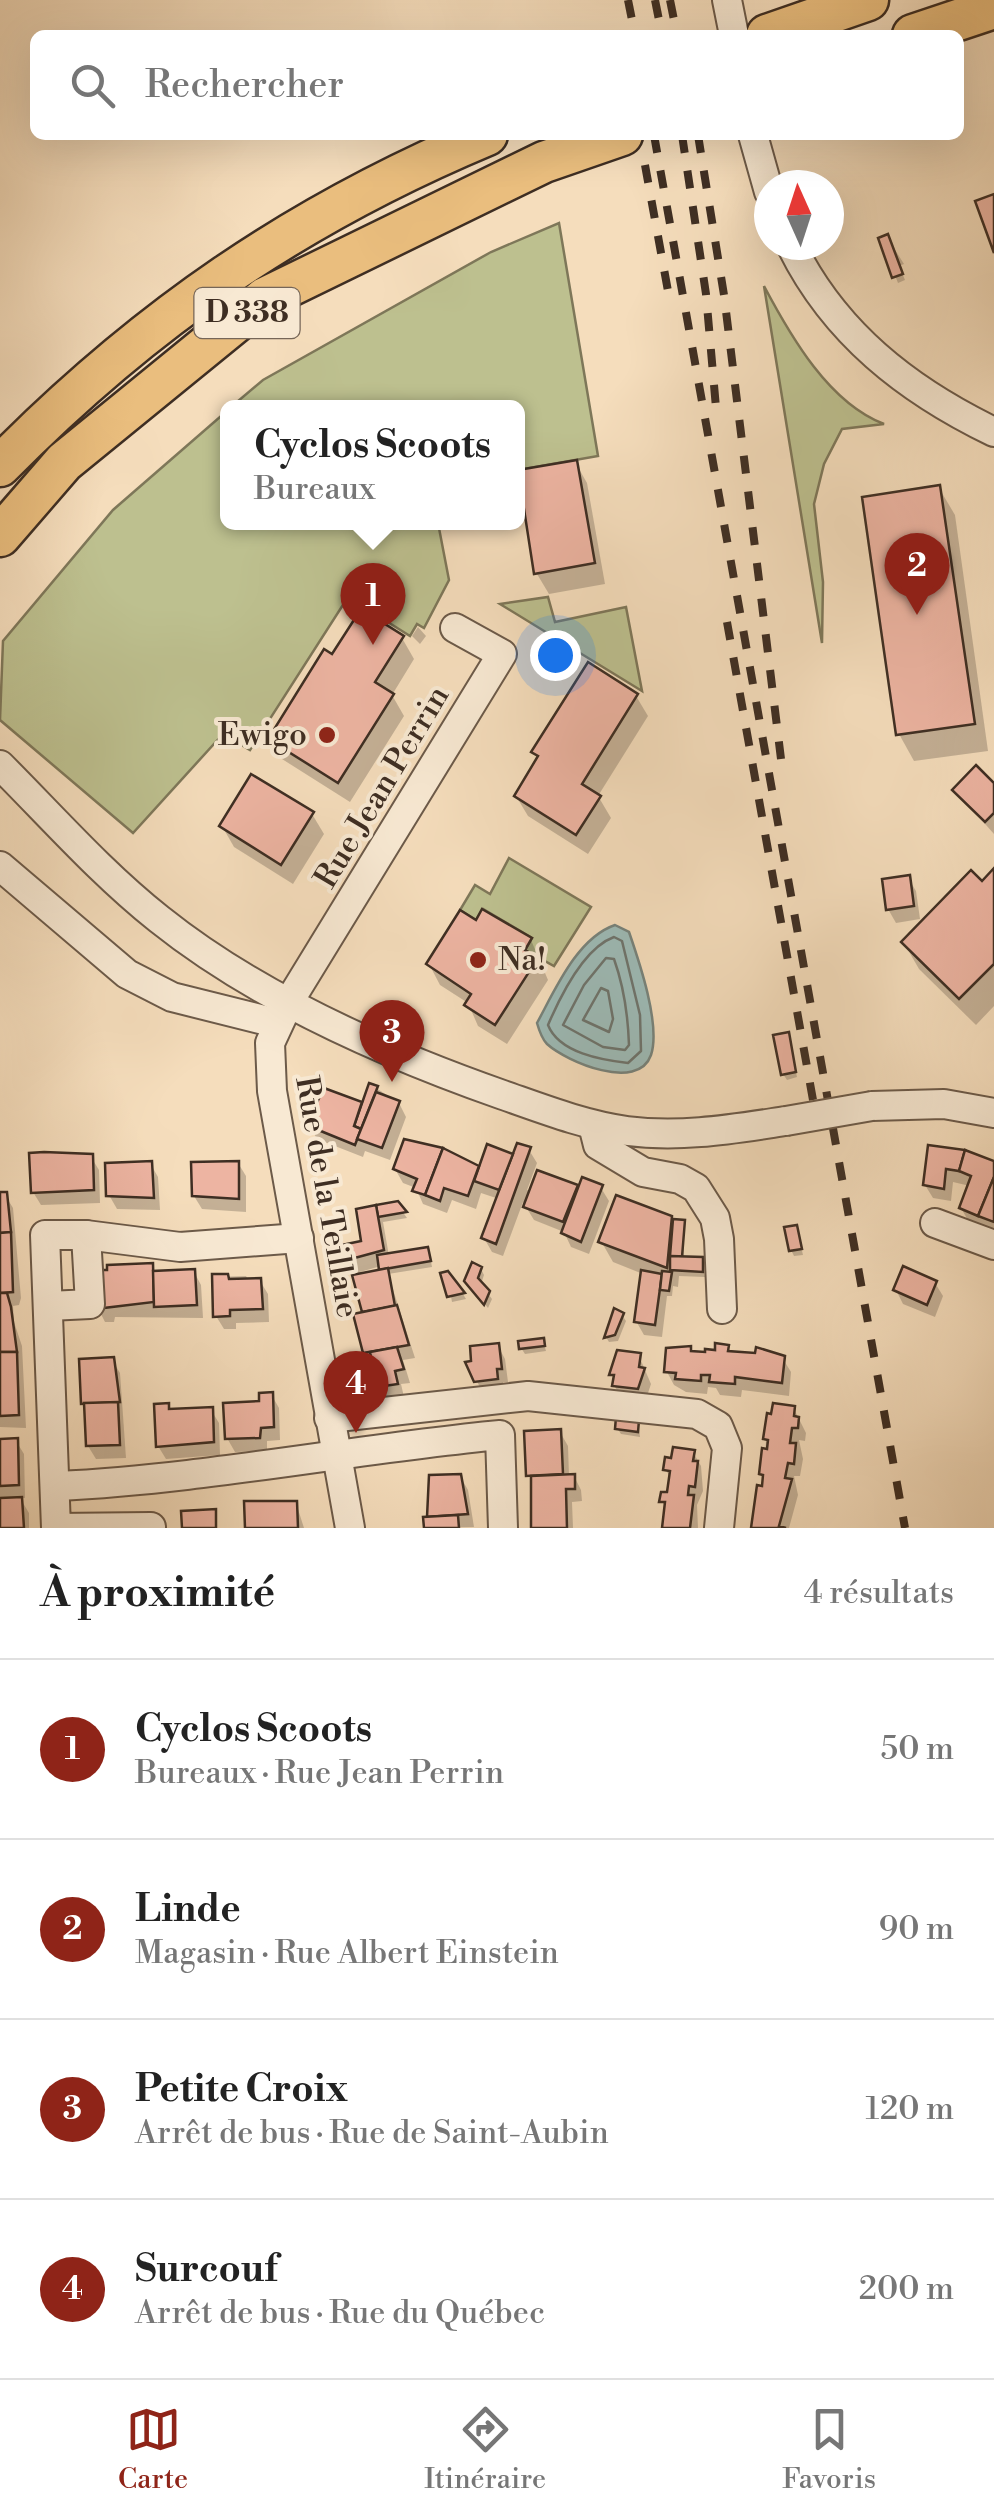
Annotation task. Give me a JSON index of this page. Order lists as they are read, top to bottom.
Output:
{
  "streets": {
    "highway": ["D 338"],
    "street": ["Rue Jean Perrin", "Rue de la Teillaie"]
  },
  "crossings": [
    ["Rue Jean Perrin", "Rue de la Teillaie"]
  ],
  "places": ["Ewigo", "Na!"],
  "north": "top",
  "page": {
    "search": "Rechercher",
    "popup": ["Cyclos Scoots", "Bureaux"],
    "pins": [
      "2",
      "1",
      "3",
      "4"
    ],
    "heading": ["À proximité", "4 résultats"],
    "list": [
      {
        "mark": "1",
        "name": "Cyclos Scoots",
        "note": "Bureaux · Rue Jean Perrin",
        "value": "50 m"
      },
      {
        "mark": "2",
        "name": "Linde",
        "note": "Magasin · Rue Albert Einstein",
        "value": "90 m"
      },
      {
        "mark": "3",
        "name": "Petite Croix",
        "note": "Arrêt de bus · Rue de Saint-Aubin",
        "value": "120 m"
      },
      {
        "mark": "4",
        "name": "Surcouf",
        "note": "Arrêt de bus · Rue du Québec",
        "value": "200 m"
      }
    ],
    "nav": ["Carte", "Itinéraire", "Favoris"]
  }
}
